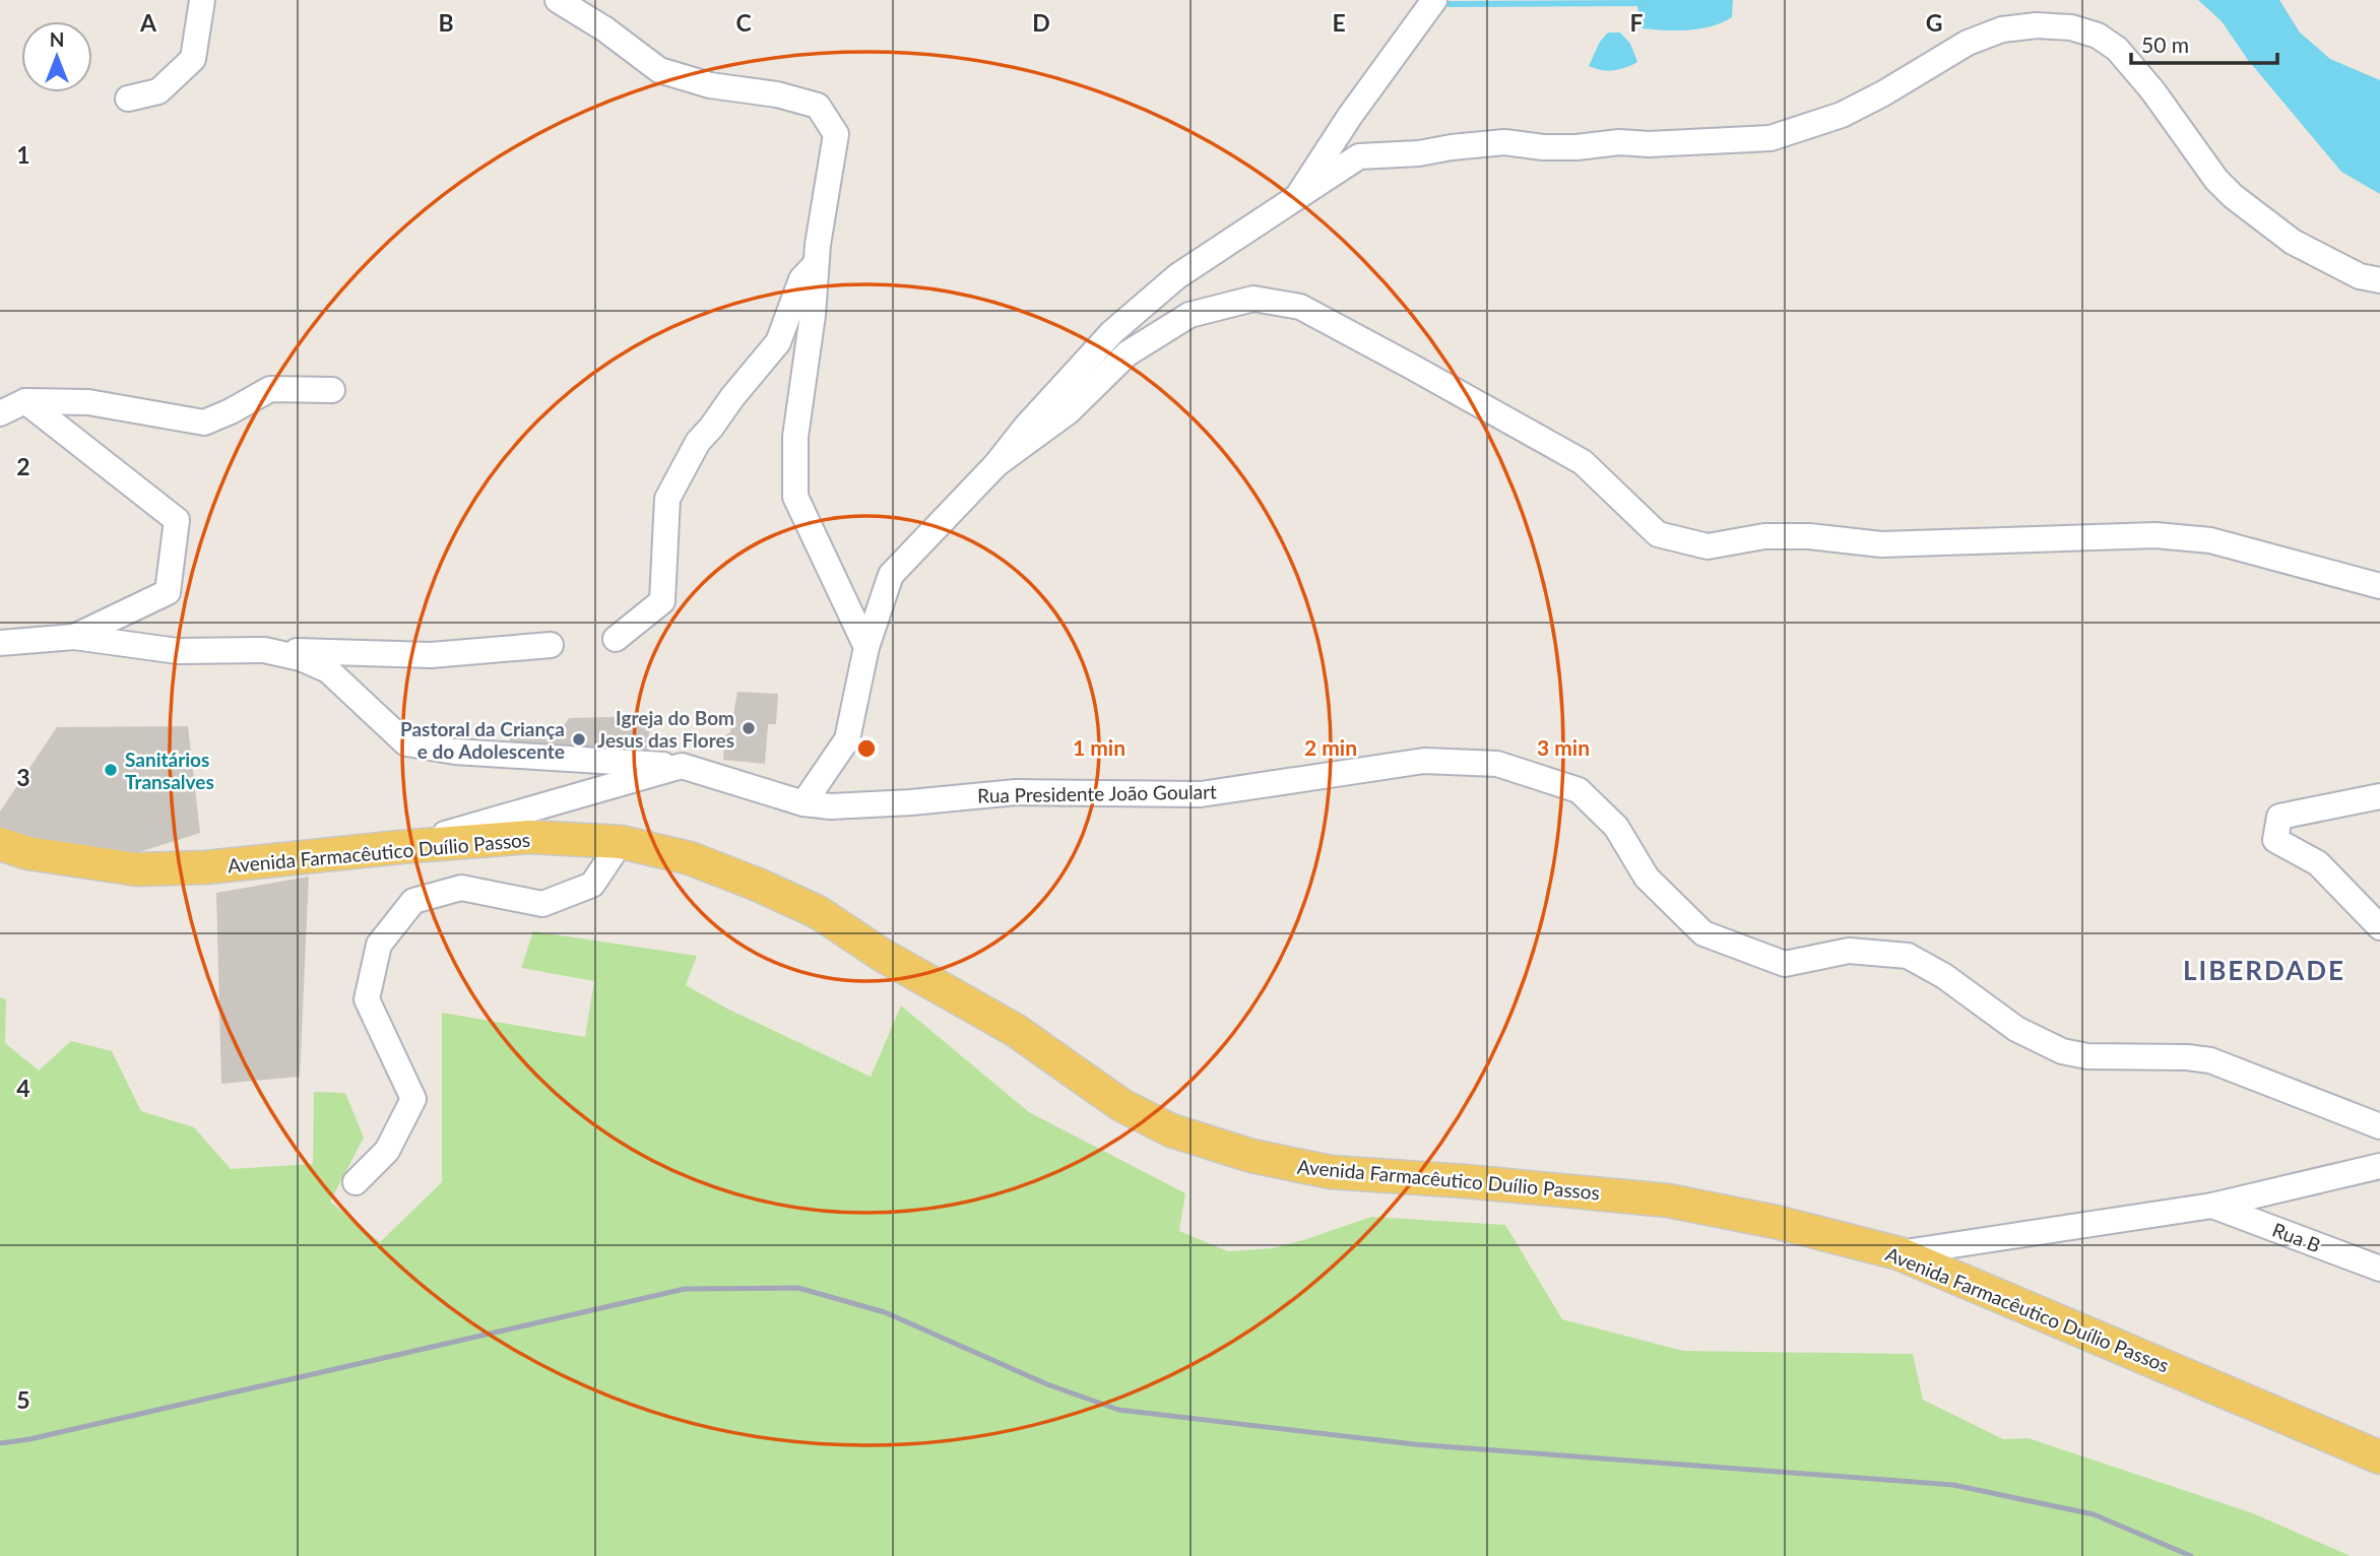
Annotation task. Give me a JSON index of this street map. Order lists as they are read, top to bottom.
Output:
{
  "streets": {
    "main road": ["Avenida Farmacêutico Duílio Passos"],
    "street": ["Rua Presidente João Goulart", "Rua B"]
  },
  "districts": ["LIBERDADE"],
  "places": ["Igreja do Bom Jesus das Flores", "Pastoral da Criança e do Adolescente", "Sanitários Transalves"],
  "scale_bar": "50 m",
  "north": "top",
  "grid": {
    "columns": [
      "A",
      "B",
      "C",
      "D",
      "E",
      "F",
      "G"
    ],
    "rows": [
      "1",
      "2",
      "3",
      "4",
      "5"
    ]
  },
  "rings": ["1 min", "2 min", "3 min"]
}
